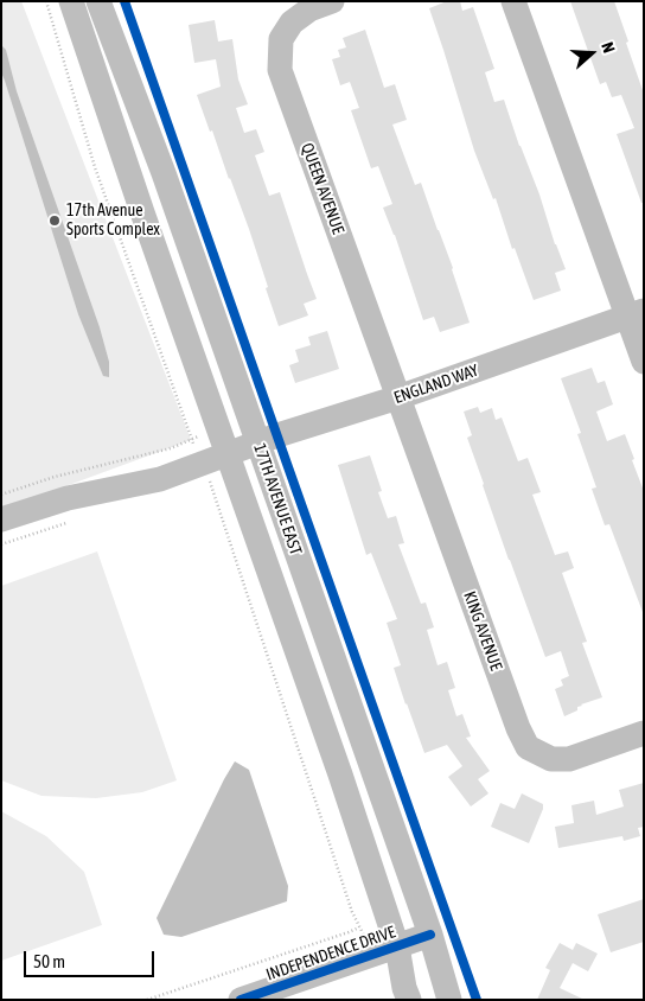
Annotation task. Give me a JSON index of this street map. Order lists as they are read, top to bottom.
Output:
{
  "streets": {
    "street": [
      "QUEEN AVENUE",
      "ENGLAND WAY",
      "17TH AVENUE EAST",
      "KING AVENUE",
      "INDEPENDENCE DRIVE"
    ]
  },
  "crossings": [
    ["QUEEN AVENUE", "ENGLAND WAY"],
    ["QUEEN AVENUE", "KING AVENUE"],
    ["ENGLAND WAY", "17TH AVENUE EAST"],
    ["ENGLAND WAY", "KING AVENUE"],
    ["17TH AVENUE EAST", "INDEPENDENCE DRIVE"]
  ],
  "places": ["17th Avenue Sports Complex"],
  "scale_bar": "50 m",
  "north": "right"
}
